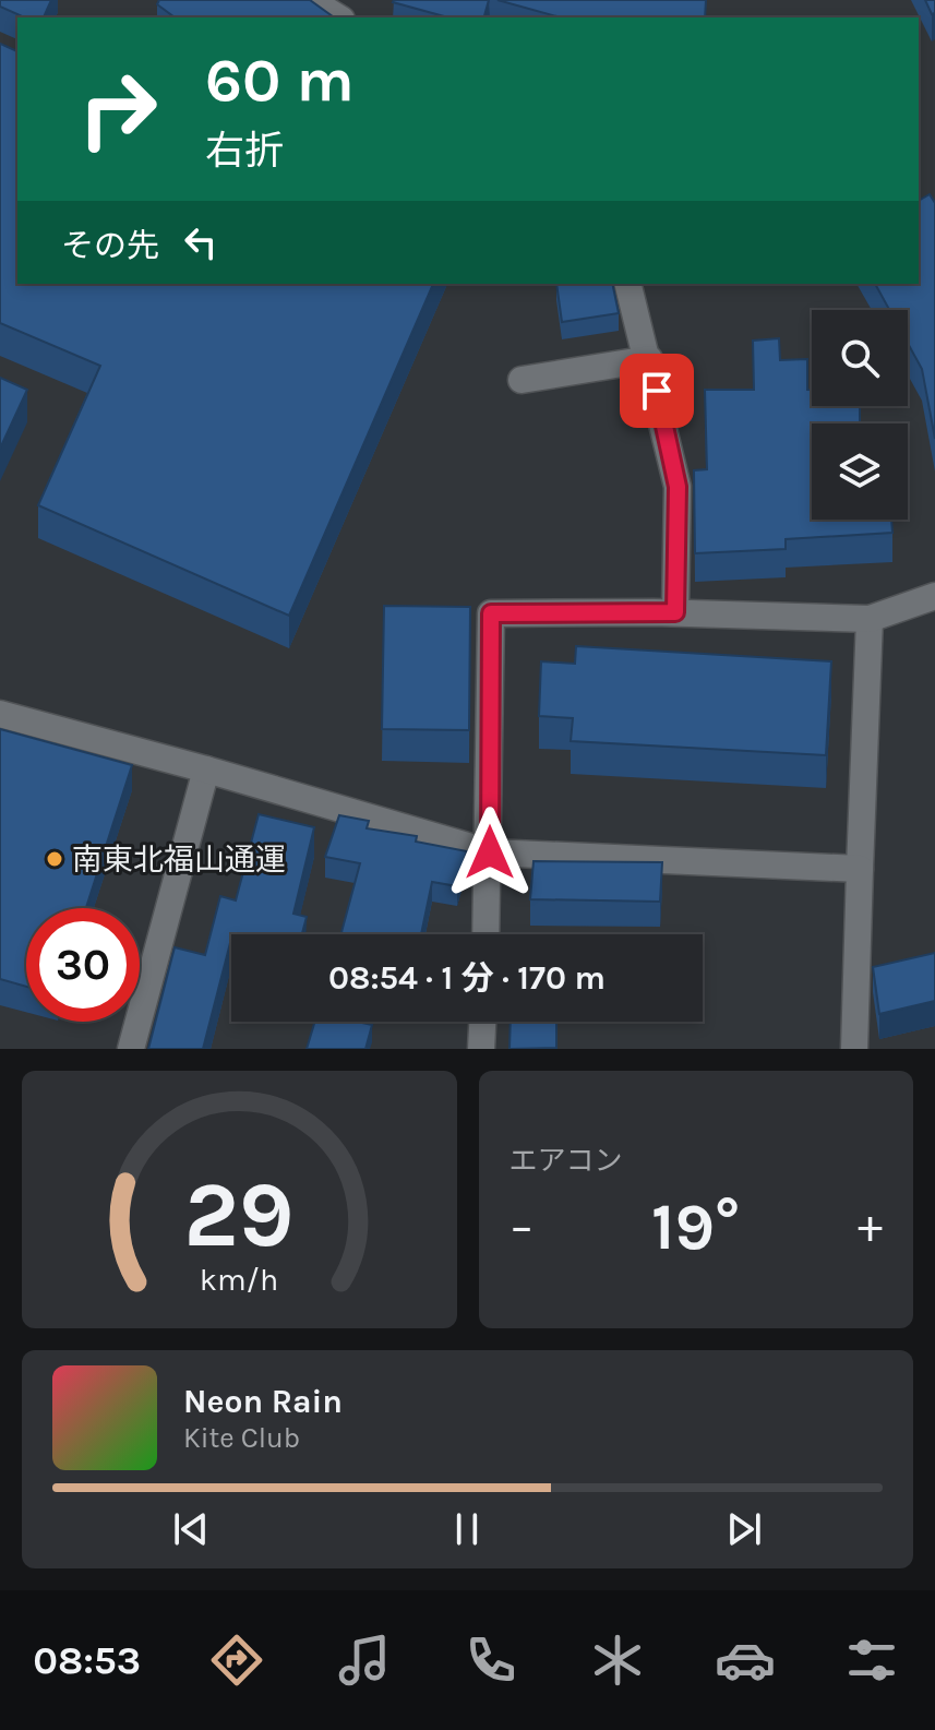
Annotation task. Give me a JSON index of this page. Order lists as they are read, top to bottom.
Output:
{
  "places": ["南東北福山通運"],
  "page": {
    "turn": ["60 m", "右折"],
    "then": "その先",
    "limit": "30",
    "trip": "08:54 · 1 分 · 170 m",
    "tile": "エアコン",
    "heat": ["−", "19°", "+"],
    "song": ["Neon Rain", "Kite Club"],
    "tabs": "08:53",
    "gauge": ["29", "km/h"]
  }
}
